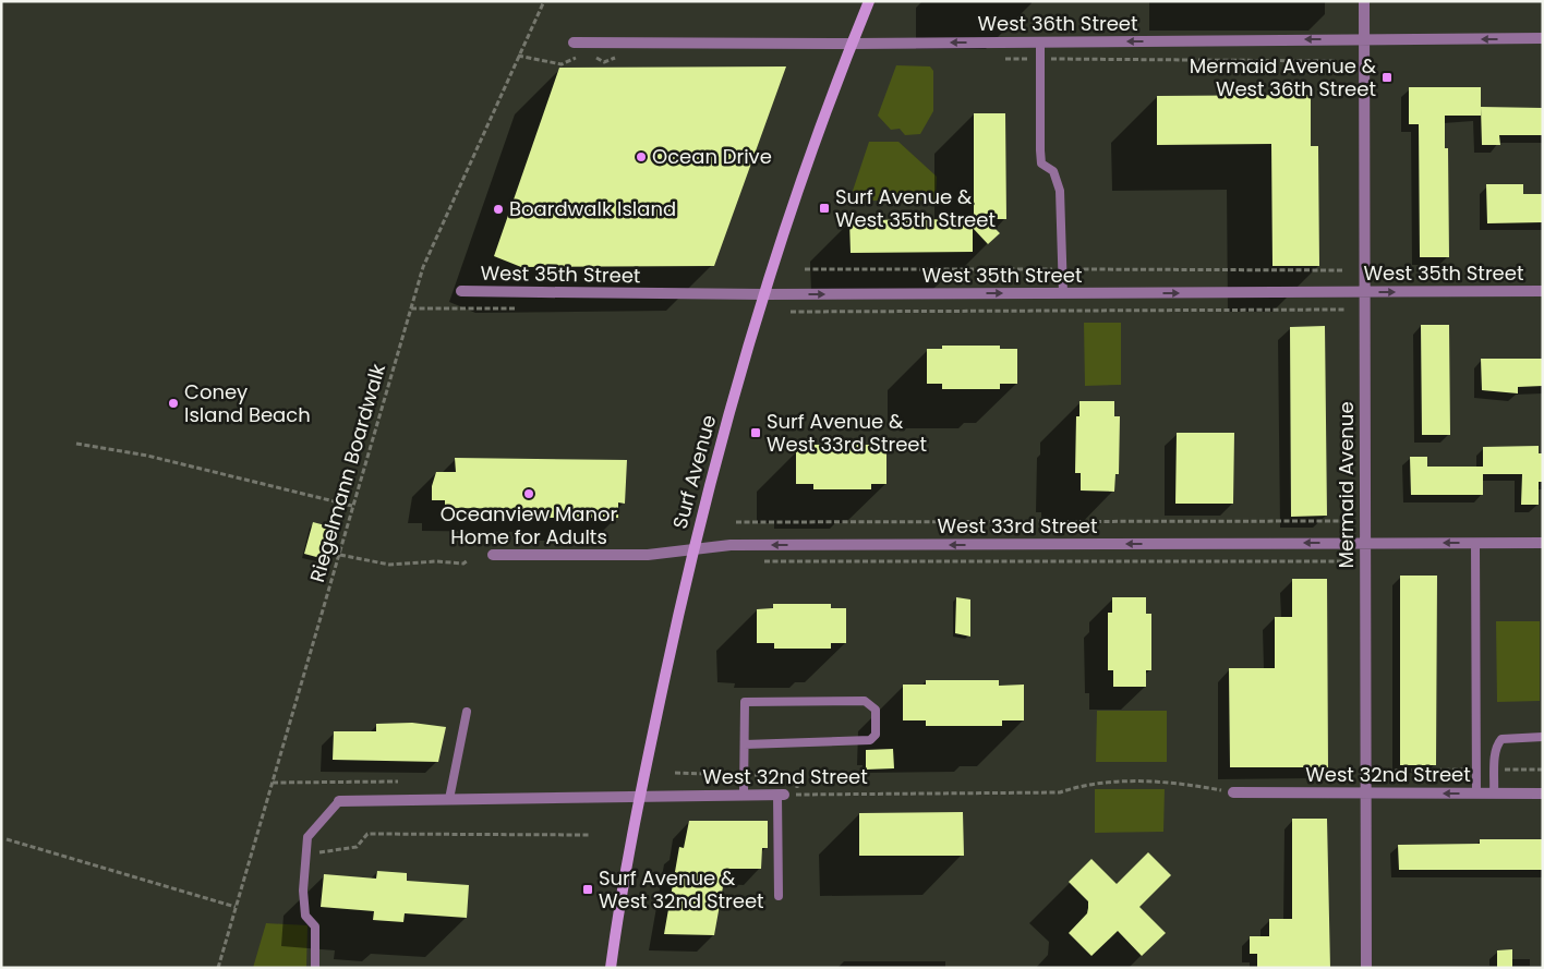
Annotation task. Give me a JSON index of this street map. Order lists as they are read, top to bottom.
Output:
{
  "streets": {
    "main road": ["Surf Avenue"],
    "street": [
      "West 36th Street",
      "West 35th Street",
      "Mermaid Avenue",
      "West 33rd Street",
      "West 32nd Street"
    ],
    "path": ["Riegelmann Boardwalk"]
  },
  "crossings": [
    ["West 36th Street", "Surf Avenue"],
    ["West 36th Street", "Mermaid Avenue"],
    ["West 35th Street", "Surf Avenue"],
    ["West 35th Street", "Mermaid Avenue"],
    ["Surf Avenue", "West 33rd Street"],
    ["Surf Avenue", "West 32nd Street"],
    ["Mermaid Avenue", "West 33rd Street"],
    ["Mermaid Avenue", "West 32nd Street"]
  ],
  "one_way": ["West 36th Street", "West 35th Street", "West 33rd Street"],
  "places": {
    "transit": [
      "Mermaid Avenue & West 36th Street",
      "Surf Avenue & West 35th Street",
      "Surf Avenue & West 33rd Street",
      "Surf Avenue & West 32nd Street"
    ],
    "other": [
      "Ocean Drive",
      "Boardwalk Island",
      "Coney Island Beach",
      "Oceanview Manor Home for Adults"
    ]
  }
}
